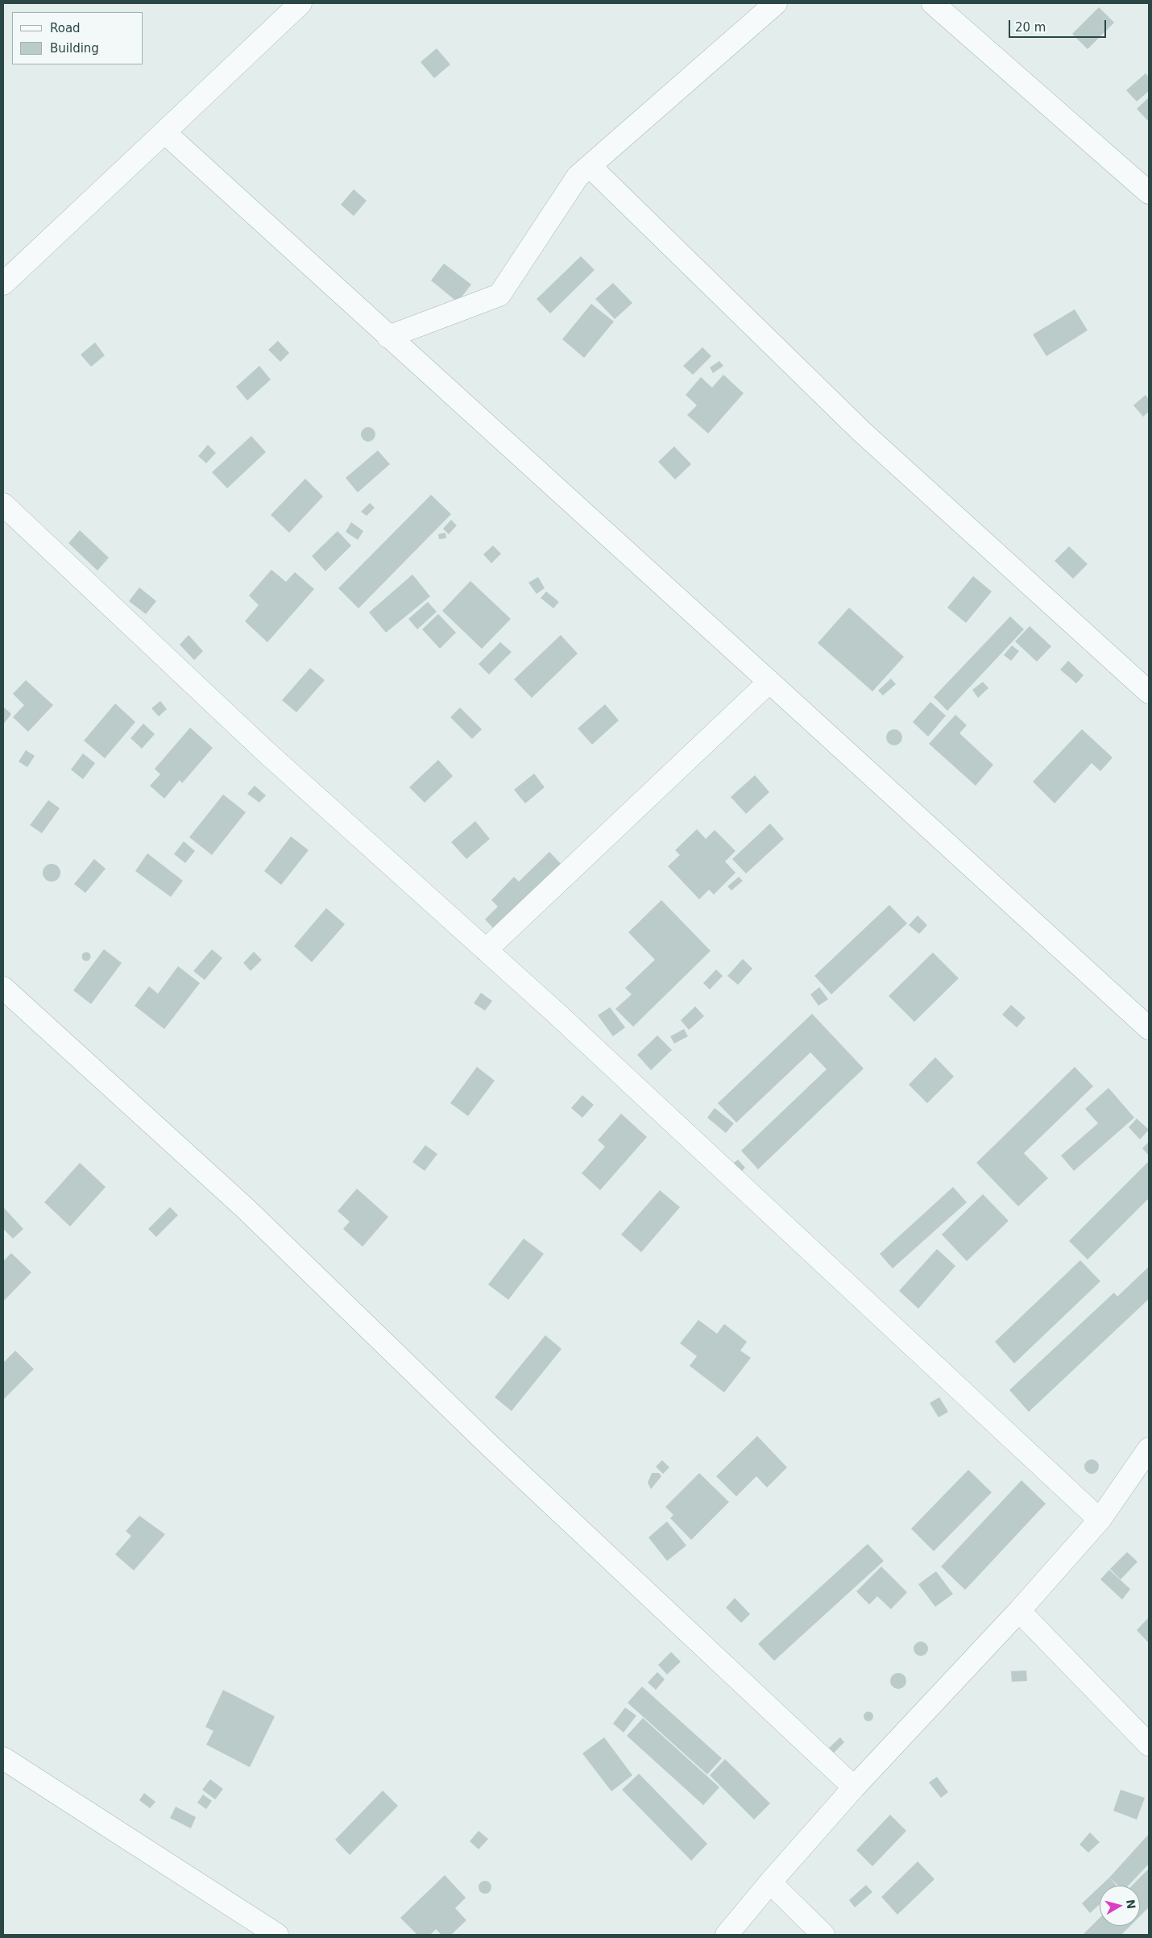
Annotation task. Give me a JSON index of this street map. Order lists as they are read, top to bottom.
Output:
{
  "legend": ["Road", "Building"],
  "scale_bar": "20 m",
  "north": "right"
}
